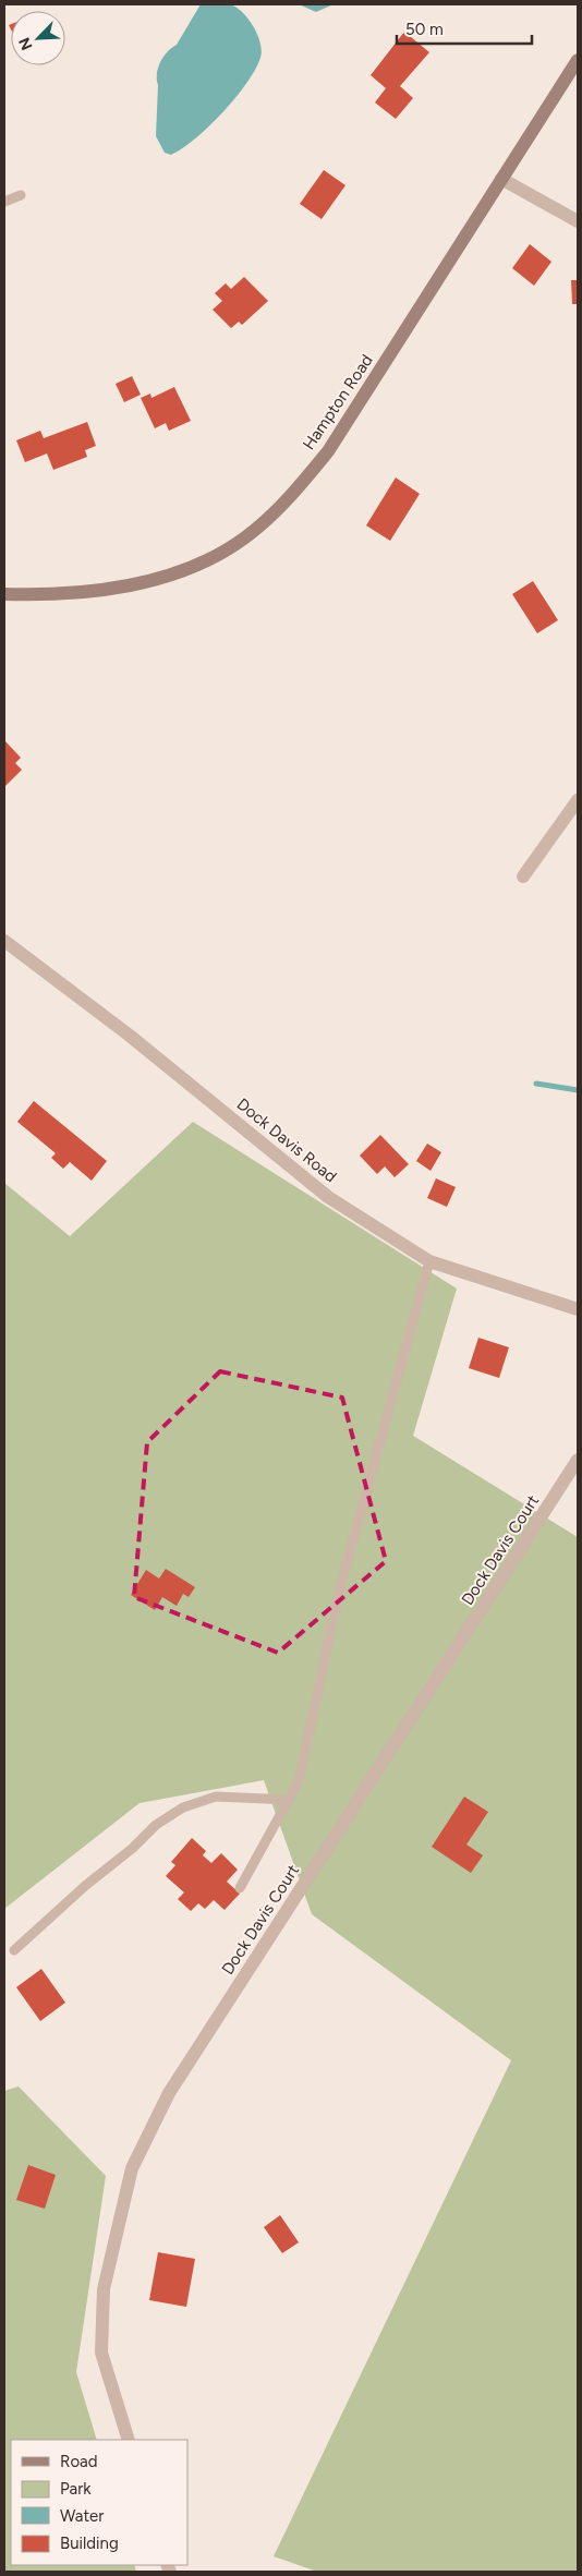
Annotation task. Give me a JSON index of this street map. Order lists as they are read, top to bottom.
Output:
{
  "streets": {
    "main road": ["Hampton Road"],
    "street": ["Dock Davis Road", "Dock Davis Court"]
  },
  "legend": [
    "Road",
    "Park",
    "Water",
    "Building"
  ],
  "scale_bar": "50 m",
  "north": "bottom left"
}
